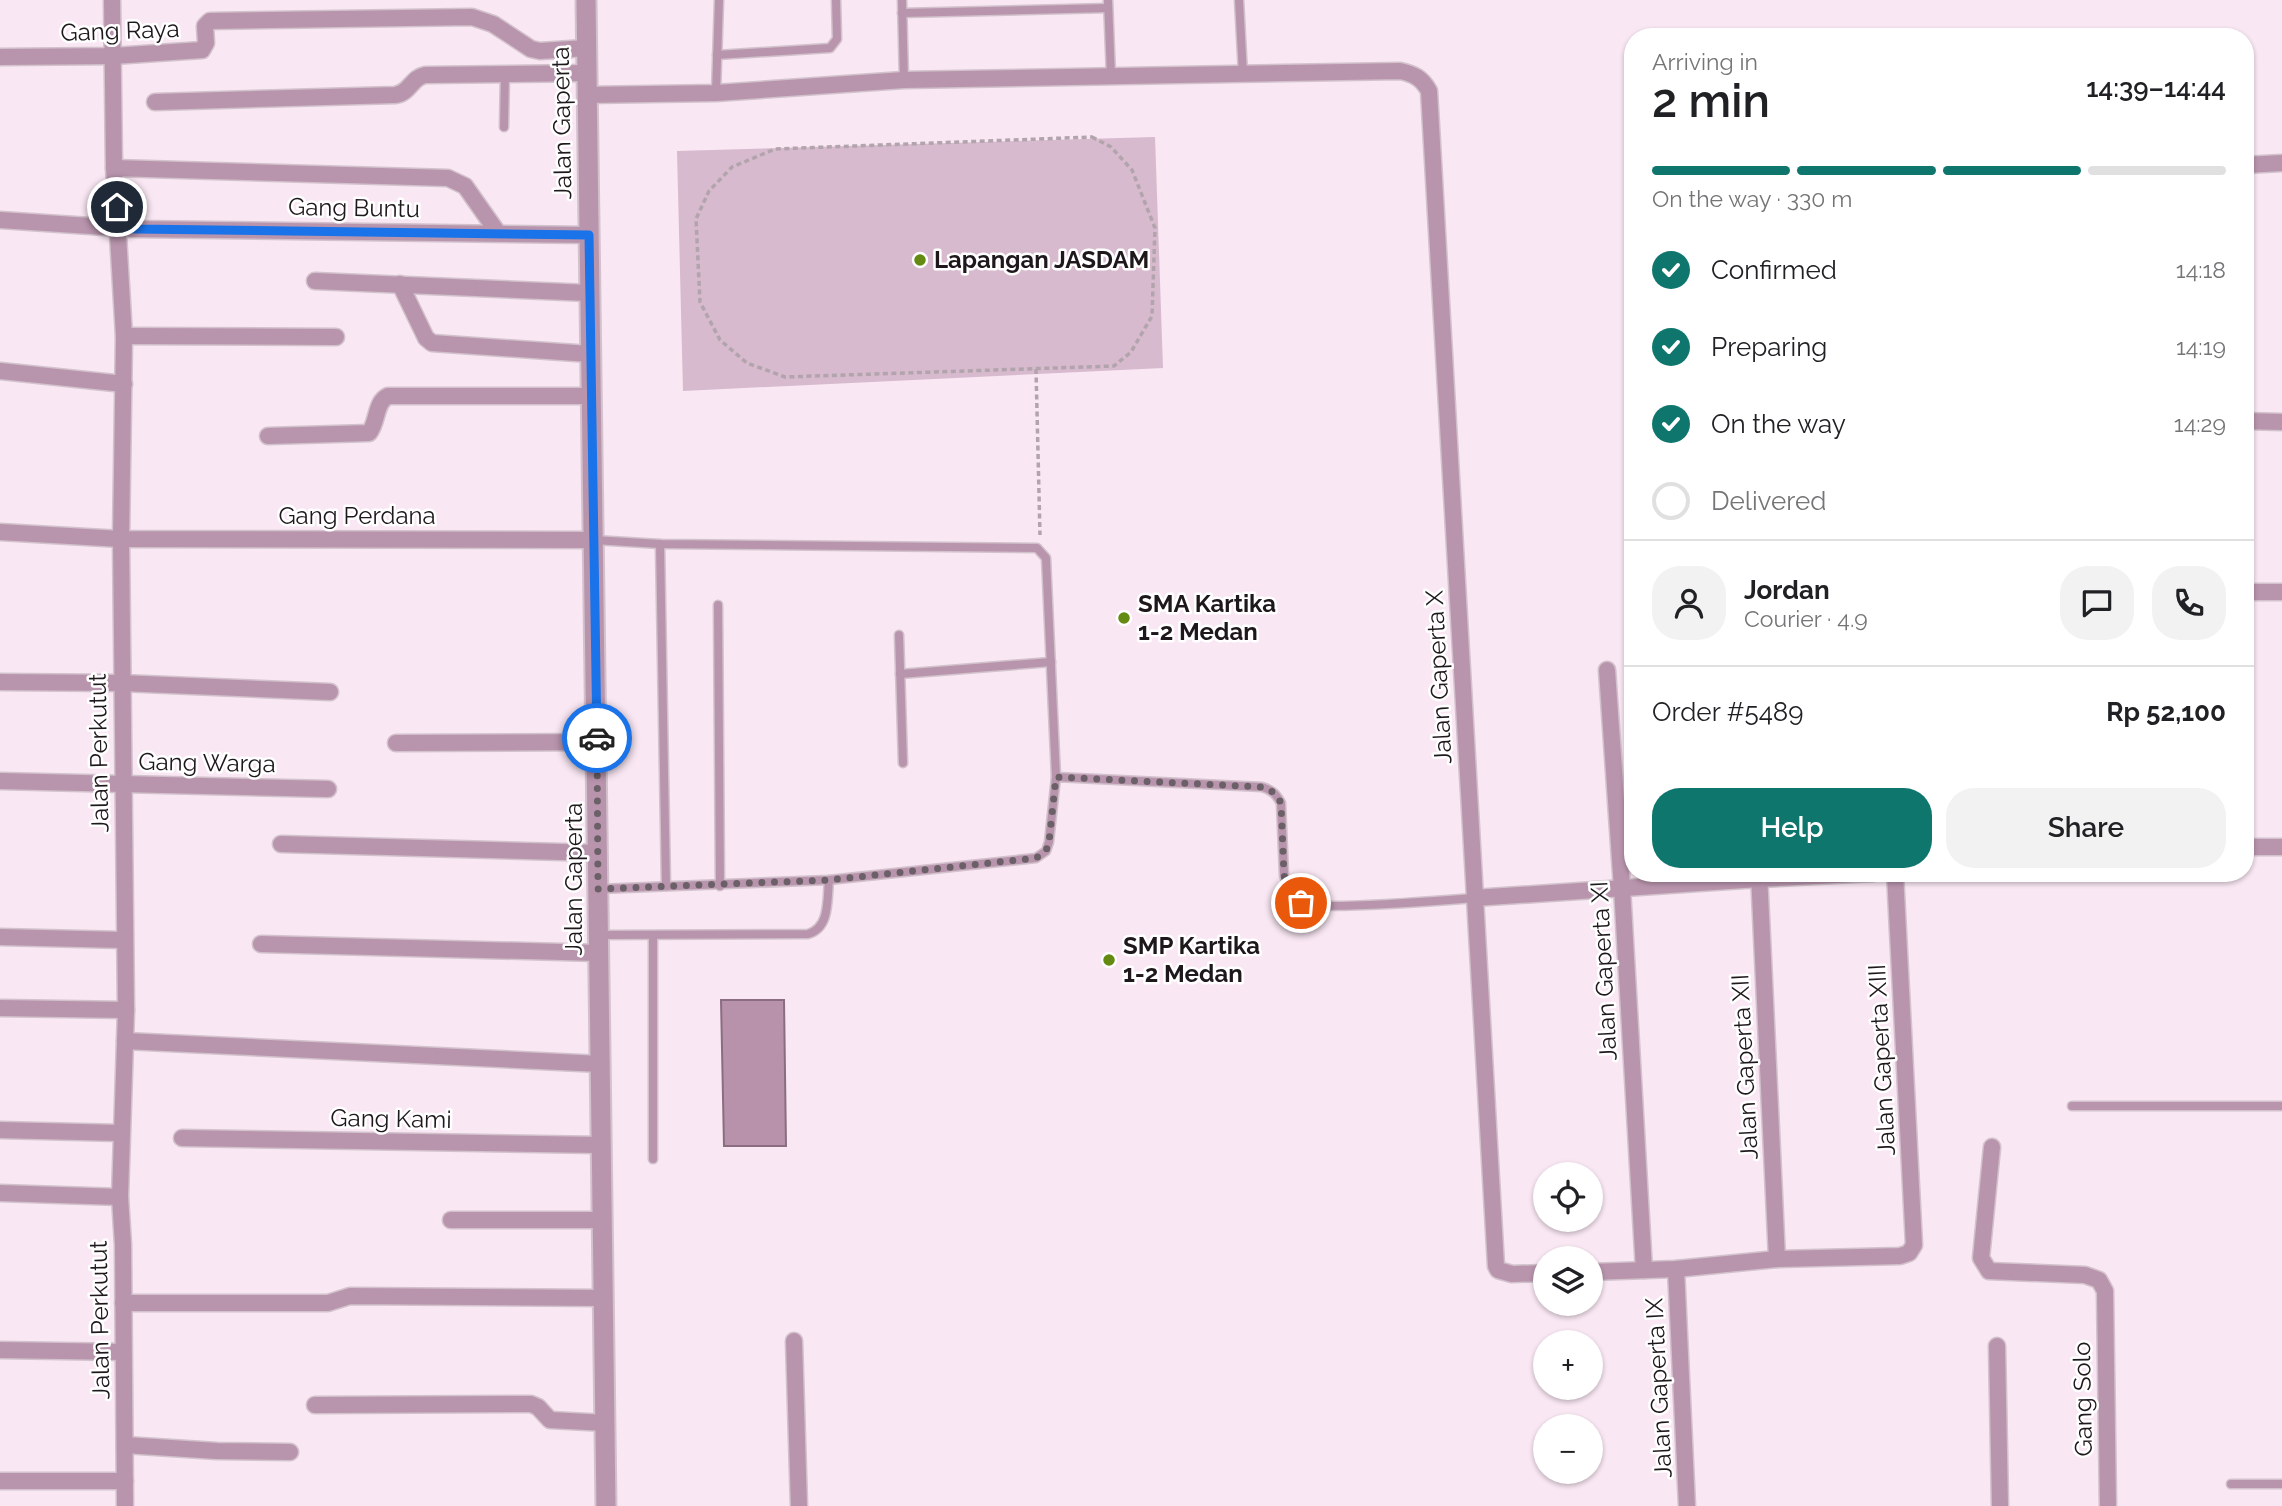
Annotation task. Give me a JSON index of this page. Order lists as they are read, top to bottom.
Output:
{
  "streets": {
    "street": [
      "Gang Raya",
      "Jalan Gaperta",
      "Gang Buntu",
      "Gang Perdana",
      "Jalan Gaperta X",
      "Jalan Perkutut",
      "Gang Warga",
      "Jalan Gaperta XI",
      "Jalan Gaperta XIII",
      "Jalan Gaperta XII",
      "Gang Kami",
      "Jalan Gaperta IX",
      "Gang Solo"
    ]
  },
  "crossings": [
    ["Gang Raya", "Jalan Gaperta"],
    ["Gang Raya", "Jalan Perkutut"],
    ["Jalan Gaperta", "Gang Buntu"],
    ["Jalan Gaperta", "Gang Perdana"],
    ["Jalan Gaperta", "Gang Kami"],
    ["Gang Buntu", "Jalan Perkutut"],
    ["Gang Perdana", "Jalan Perkutut"],
    ["Jalan Perkutut", "Gang Warga"],
    ["Jalan Gaperta XIII", "Jalan Gaperta XII"]
  ],
  "places": ["Lapangan JASDAM", "SMA Kartika 1-2 Medan", "SMP Kartika 1-2 Medan"],
  "page": {
    "heading": ["2 min", "Arriving in", "14:39–14:44"],
    "panel": [
      "Jordan",
      "Courier · 4.9",
      "Order #5489",
      "Rp 52,100"
    ],
    "bar": "On the way · 330 m",
    "list": [
      ["Confirmed", "14:18"],
      ["Preparing", "14:19"],
      ["On the way", "14:29"],
      "Delivered"
    ],
    "buttons": ["Help", "Share"],
    "map_buttons": ["+", "−"]
  }
}
